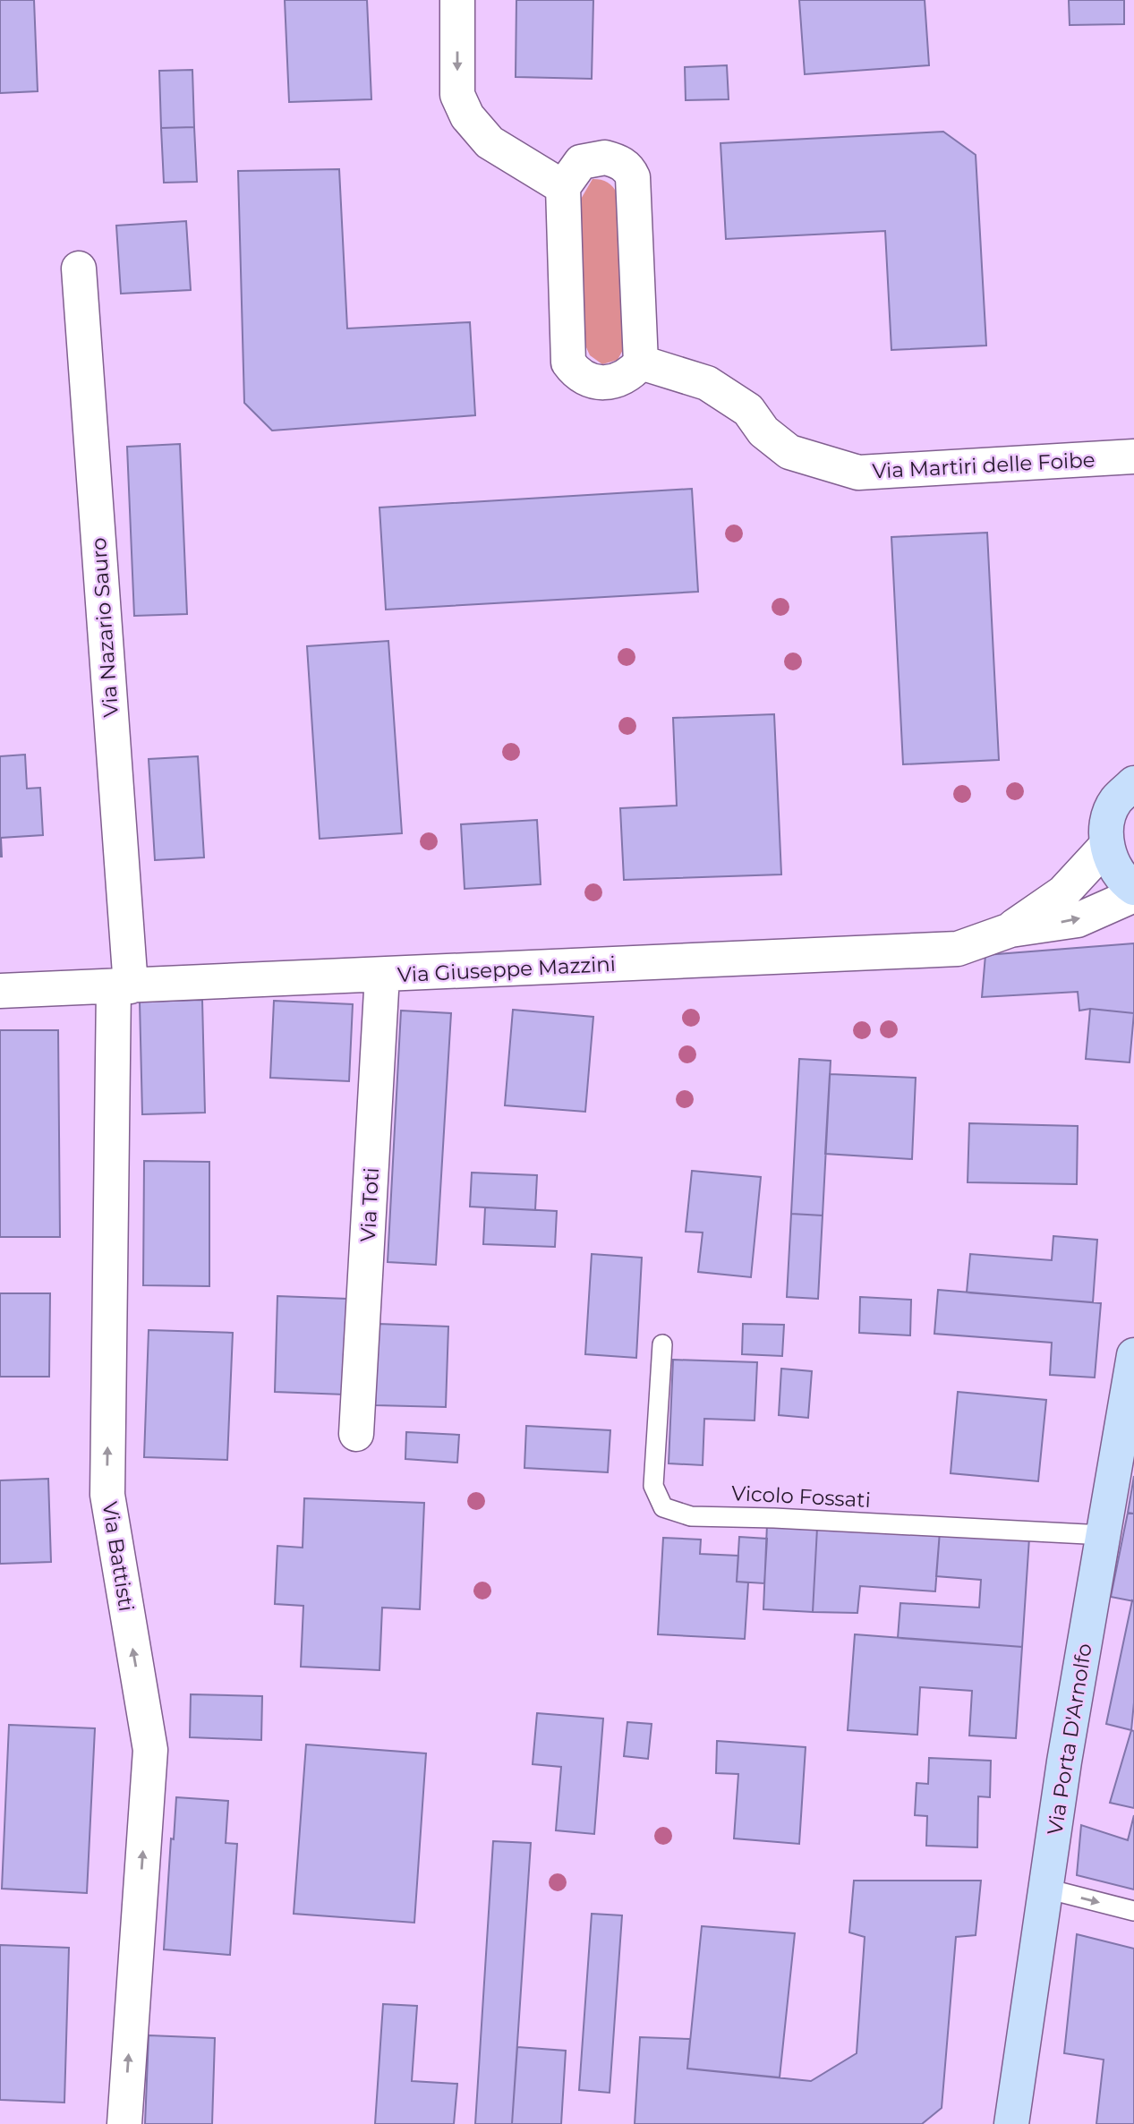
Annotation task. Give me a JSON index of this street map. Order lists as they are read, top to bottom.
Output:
{
  "streets": {
    "main road": ["Via Porta D'Arnolfo"],
    "street": [
      "Via Martiri delle Foibe",
      "Via Nazario Sauro",
      "Via Giuseppe Mazzini",
      "Via Toti",
      "Via Battisti"
    ],
    "lane": ["Vicolo Fossati"]
  },
  "crossings": [
    ["Via Nazario Sauro", "Via Giuseppe Mazzini"],
    ["Via Nazario Sauro", "Via Battisti"],
    ["Via Giuseppe Mazzini", "Via Toti"],
    ["Via Giuseppe Mazzini", "Via Battisti"],
    ["Vicolo Fossati", "Via Porta D'Arnolfo"]
  ],
  "one_way": ["Via Battisti"]
}
